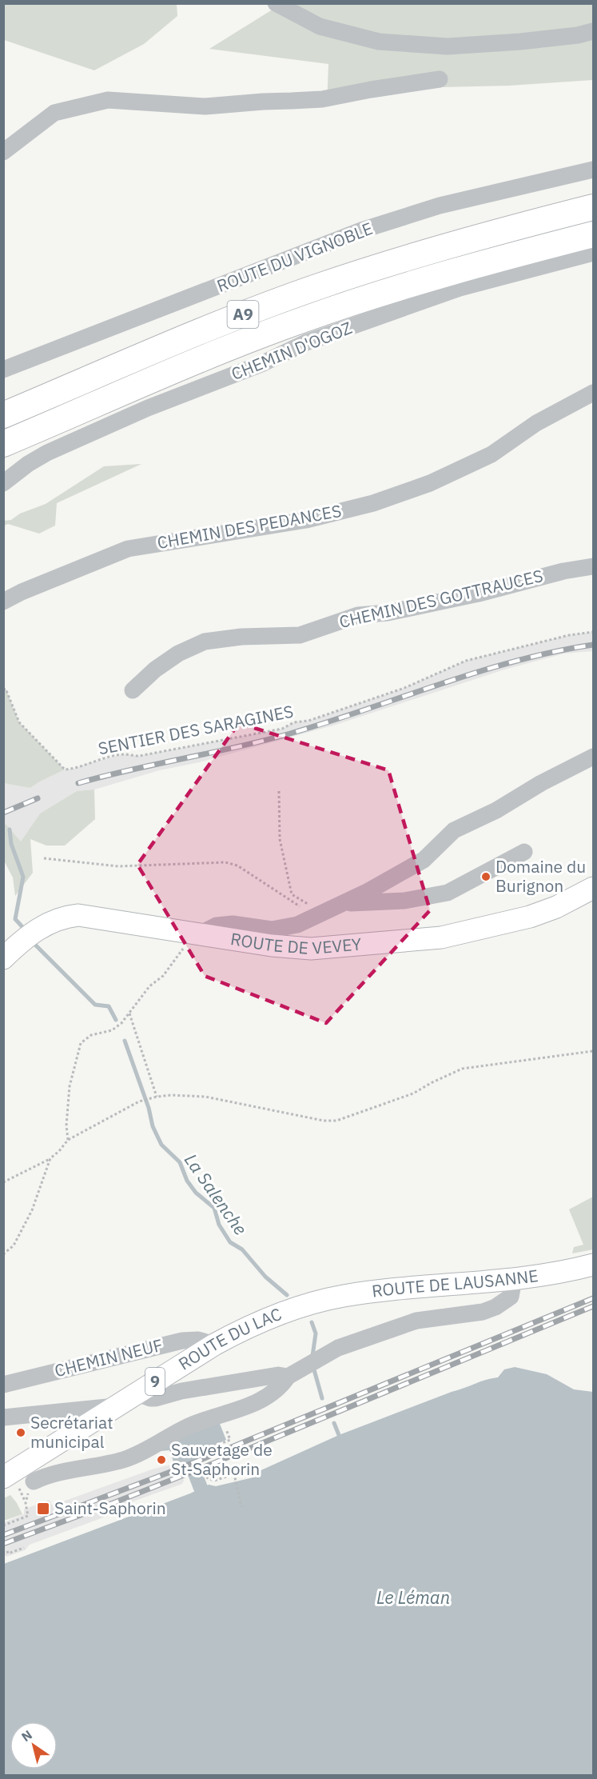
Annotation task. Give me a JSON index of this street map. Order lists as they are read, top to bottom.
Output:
{
  "streets": {
    "highway": ["A9"],
    "main road": [
      "ROUTE DE VEVEY",
      "ROUTE DE LAUSANNE",
      "ROUTE DU LAC",
      "9"
    ],
    "street": [
      "ROUTE DU VIGNOBLE",
      "CHEMIN D'OGOZ",
      "CHEMIN DES PEDANCES",
      "CHEMIN DES GOTTRAUCES",
      "CHEMIN NEUF"
    ],
    "path": ["SENTIER DES SARAGINES"]
  },
  "crossings": [
    ["ROUTE DE LAUSANNE", "ROUTE DU LAC"],
    ["ROUTE DU LAC", "CHEMIN NEUF"]
  ],
  "water": ["La Salenche", "Le Léman"],
  "places": {
    "other": ["Domaine du Burignon", "Secrétariat municipal", "Sauvetage de St-Saphorin"],
    "transit": ["Saint-Saphorin"]
  },
  "north": "top left"
}
